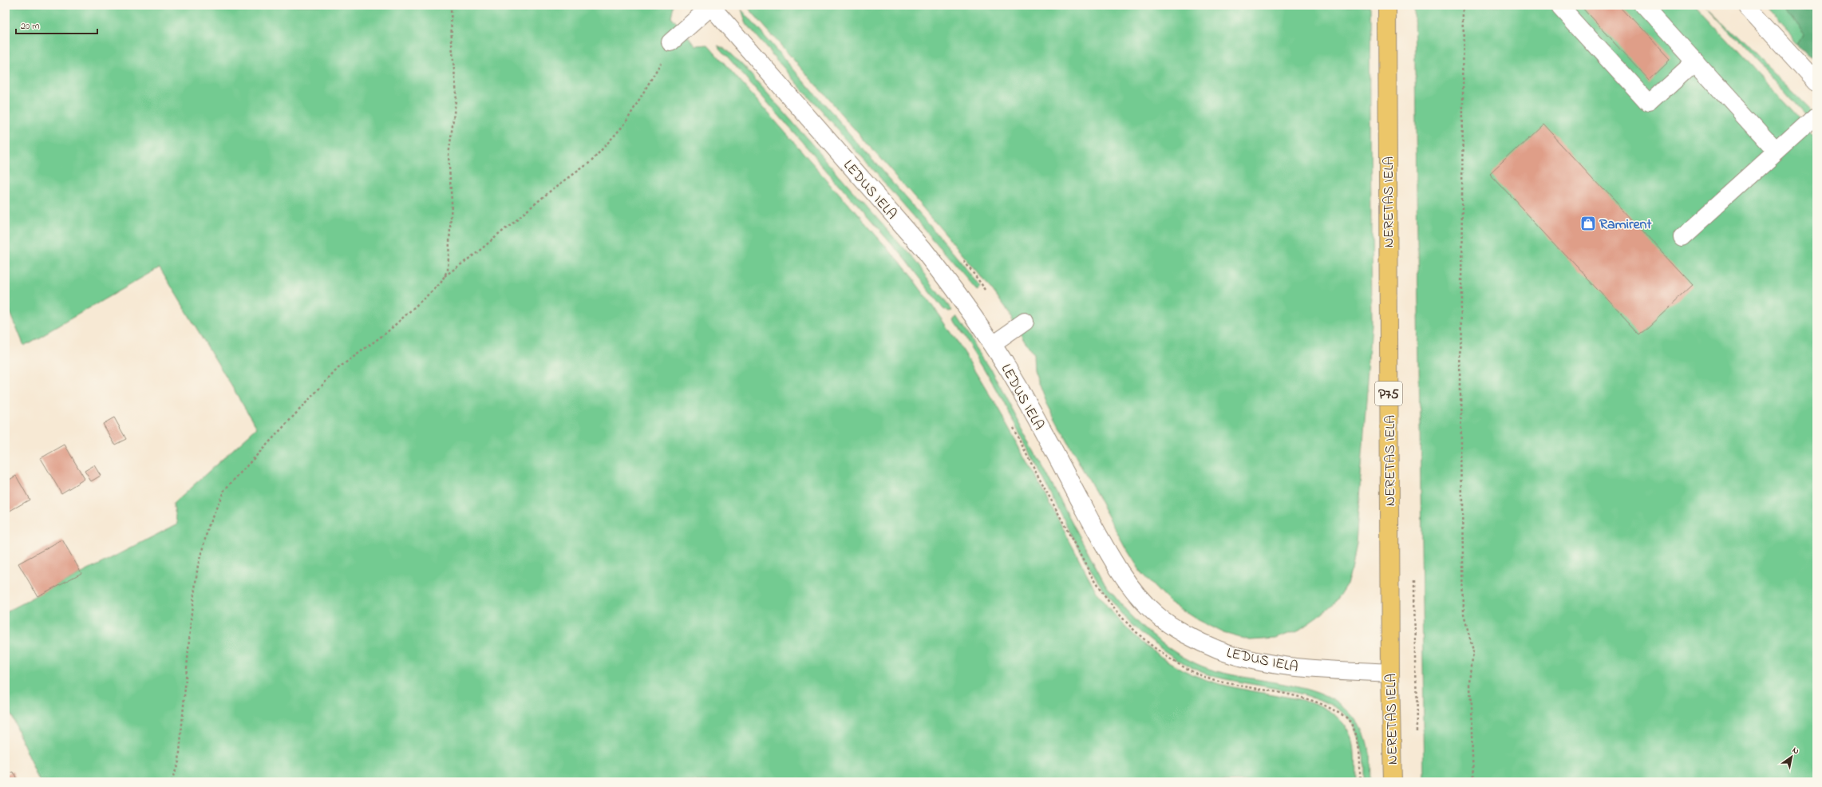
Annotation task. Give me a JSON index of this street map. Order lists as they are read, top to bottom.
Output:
{
  "streets": {
    "main road": ["NERETAS IELA", "P75"],
    "street": ["LEDUS IELA"]
  },
  "crossings": [
    ["LEDUS IELA", "NERETAS IELA"]
  ],
  "places": {
    "shop": ["Ramirent"]
  },
  "scale_bar": "20 m",
  "north": "top right"
}
